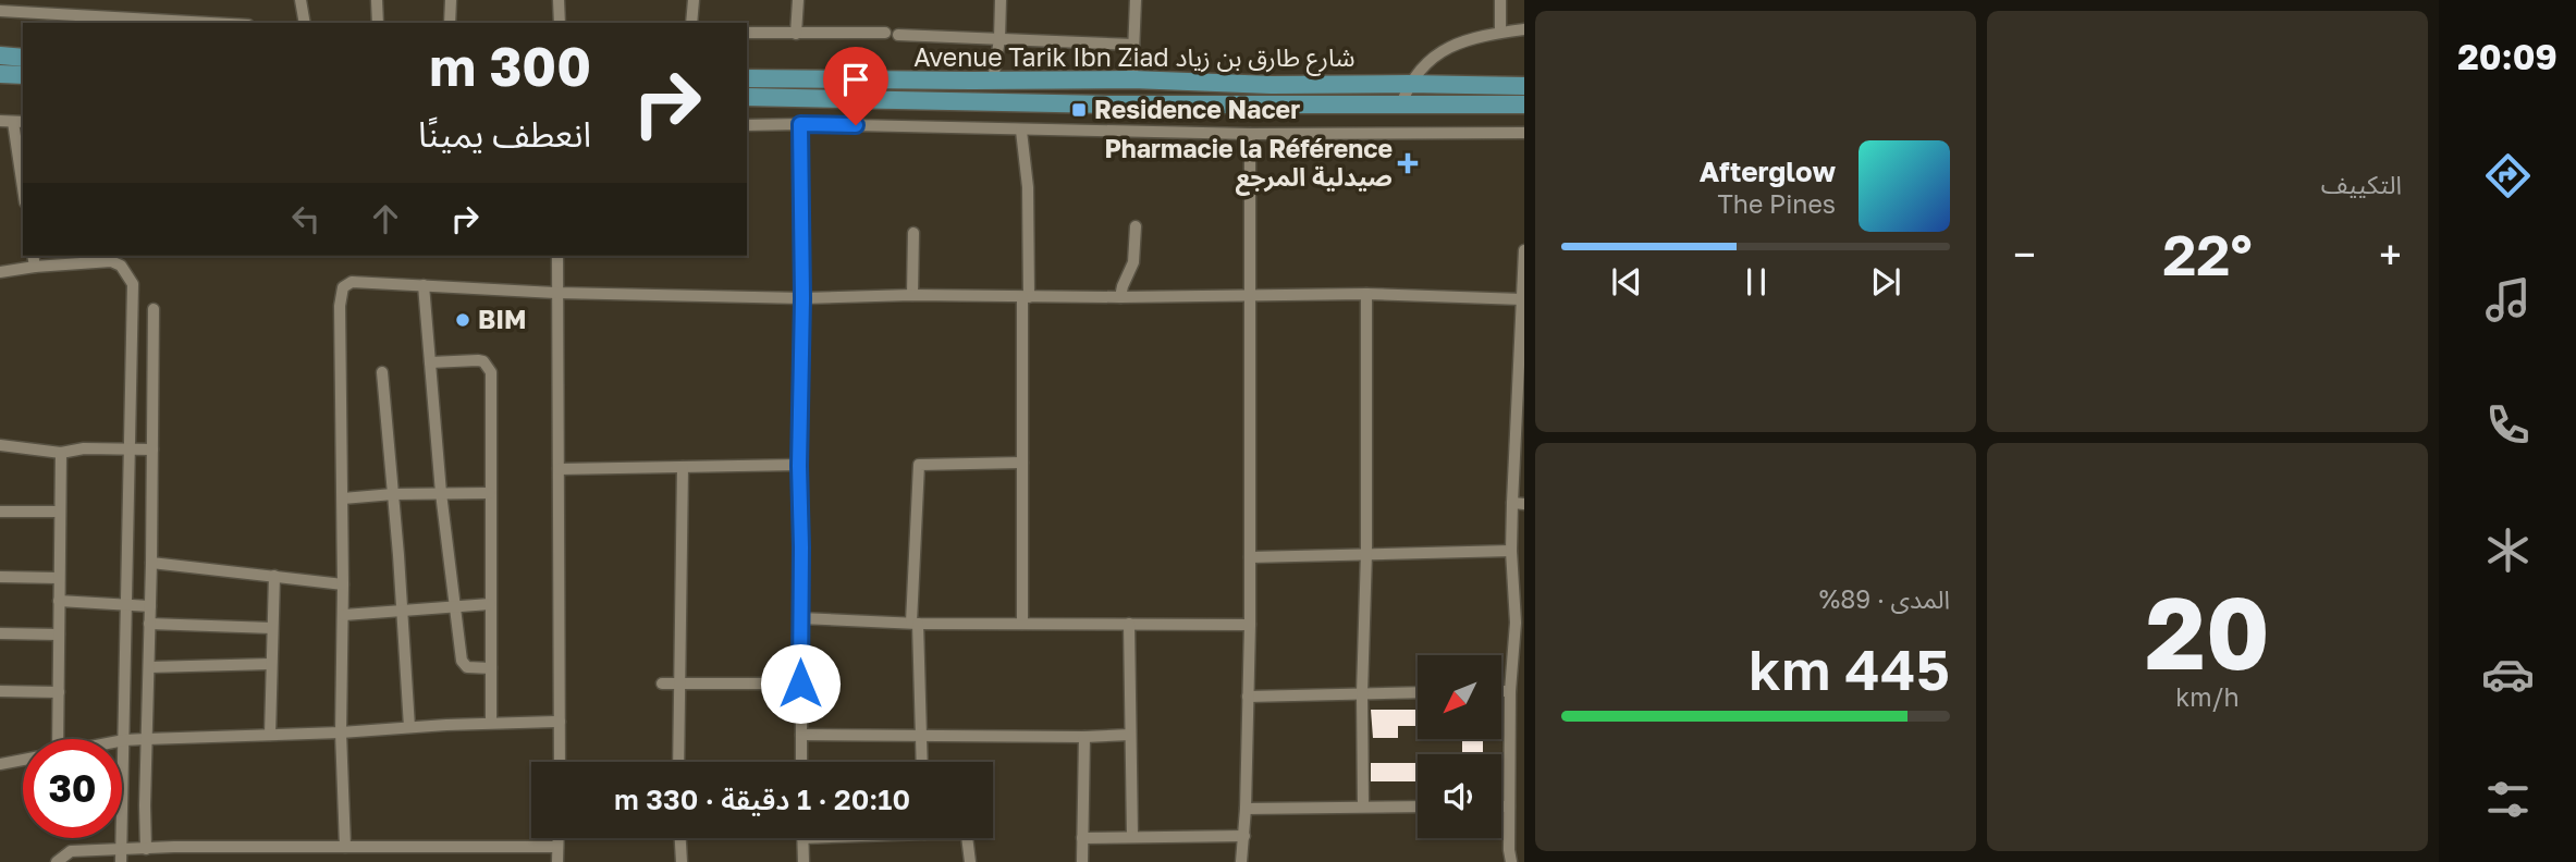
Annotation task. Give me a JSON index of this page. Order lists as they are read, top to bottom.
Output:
{
  "streets": {
    "main road": ["Avenue Tarik Ibn Ziad شارع طارق بن زياد"]
  },
  "places": {
    "transit": ["Residence Nacer"],
    "health": ["Pharmacie la Référence صيدلية المرجع"],
    "other": ["BIM"]
  },
  "north": "bottom left",
  "page": {
    "tabs": "20:09",
    "tile": [
      "التكييف",
      ["20", "km/h"],
      ["المدى · 89%", "445 km"]
    ],
    "turn": ["300 m", "انعطف يمينًا"],
    "song": ["Afterglow", "The Pines"],
    "heat": ["−", "22°", "+"],
    "limit": "30",
    "trip": "20:10 · 1 دقيقة · 330 m"
  }
}
